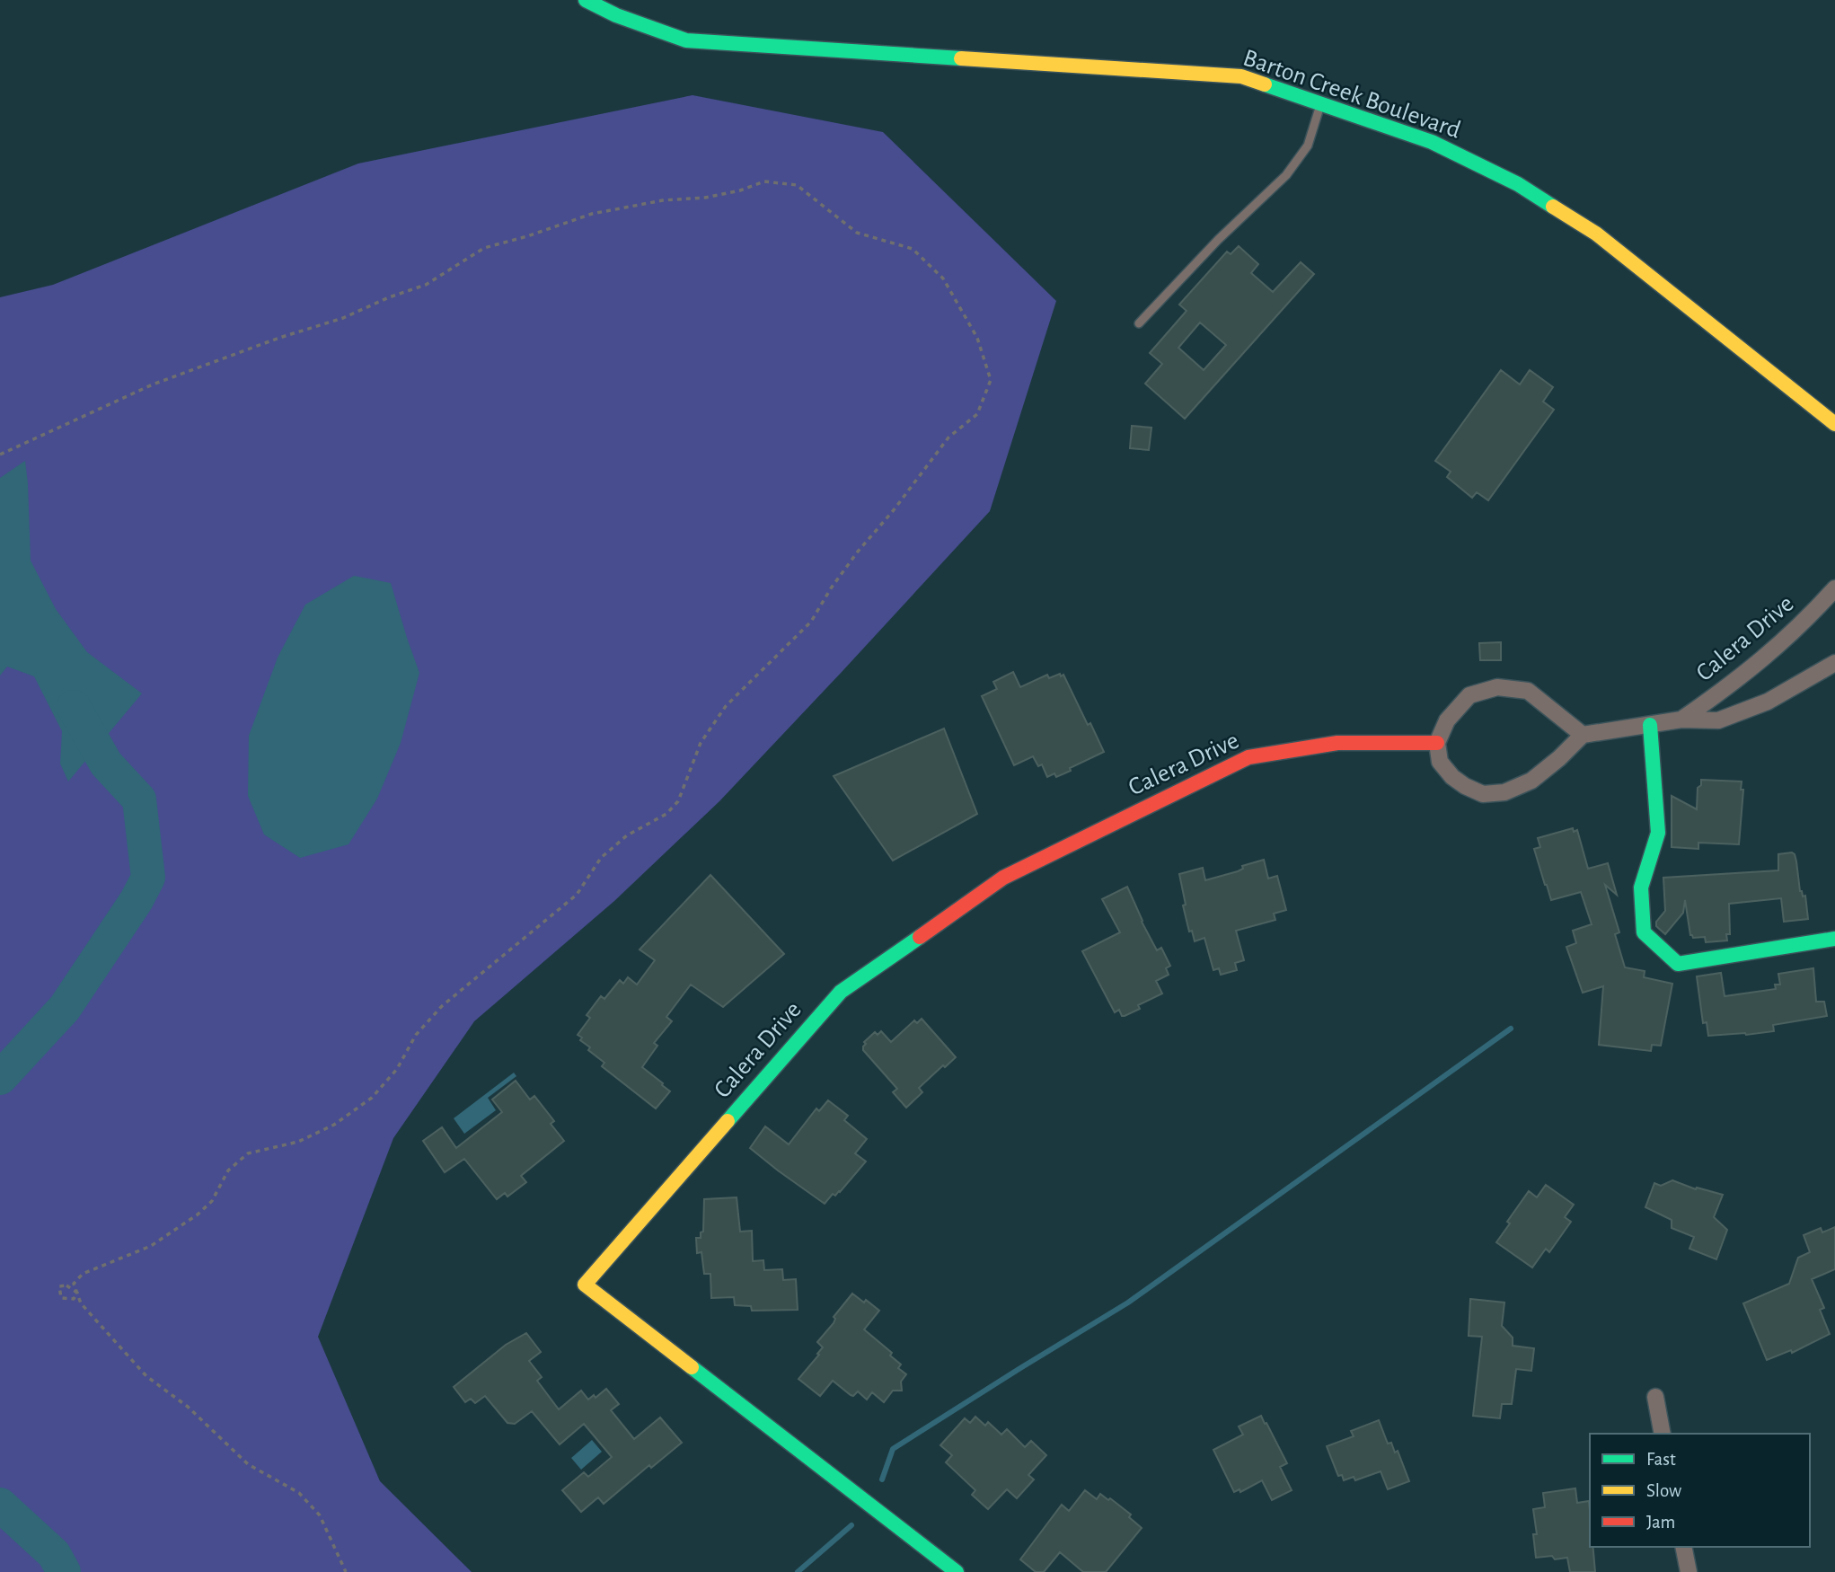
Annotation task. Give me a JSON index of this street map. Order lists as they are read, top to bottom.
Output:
{
  "streets": {
    "street": ["Barton Creek Boulevard", "Calera Drive"]
  },
  "legend": ["Fast", "Slow", "Jam"]
}
